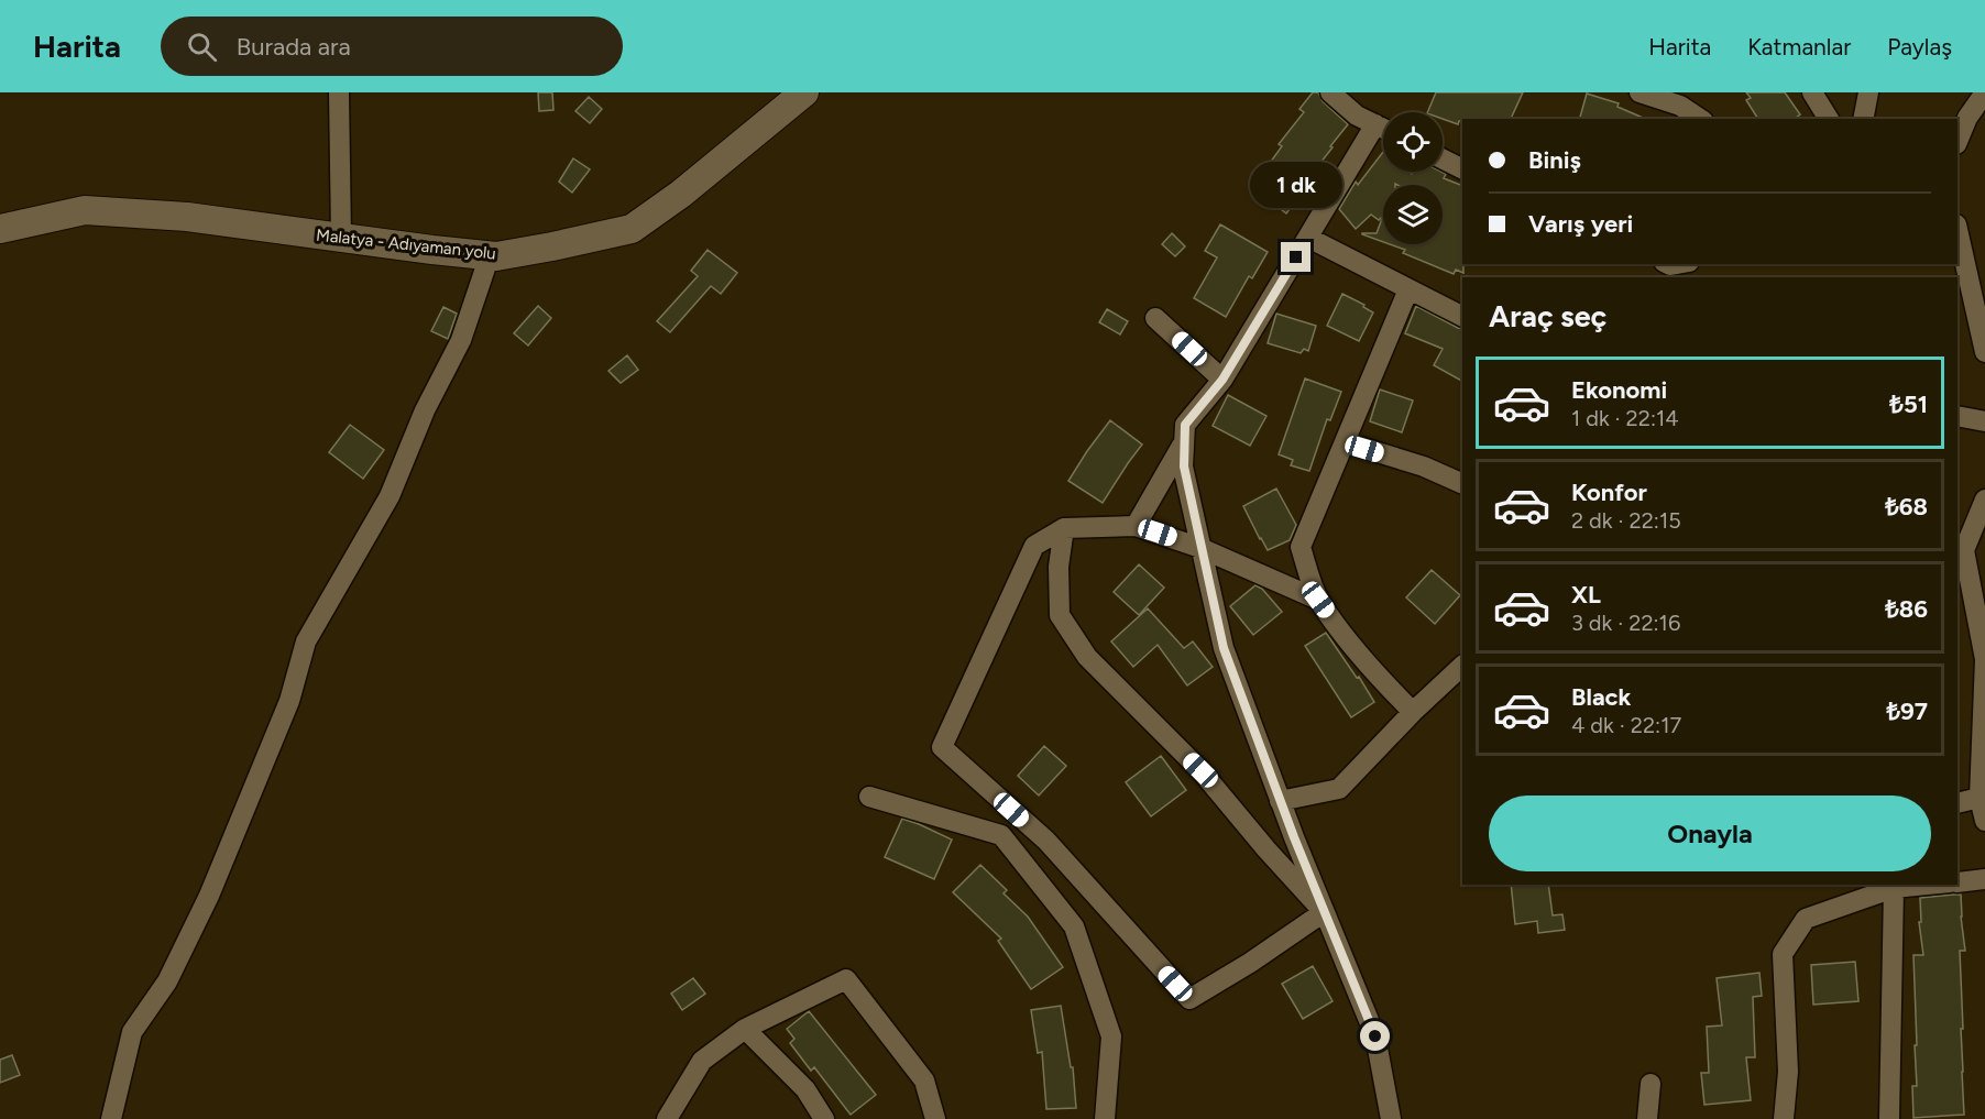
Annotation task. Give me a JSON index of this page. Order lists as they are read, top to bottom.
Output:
{
  "streets": {
    "main road": ["Malatya - Adıyaman yolu"]
  },
  "page": {
    "header": "Harita",
    "search": "Burada ara",
    "nav": ["Harita", "Katmanlar", "Paylaş"],
    "banner": ["Biniş", "Varış yeri"],
    "bubble": "1 dk",
    "heading": "Araç seç",
    "list": [
      {
        "name": "Ekonomi",
        "note": "1 dk · 22:14",
        "value": "₺51"
      },
      {
        "name": "Konfor",
        "note": "2 dk · 22:15",
        "value": "₺68"
      },
      {
        "name": "XL",
        "note": "3 dk · 22:16",
        "value": "₺86"
      },
      {
        "name": "Black",
        "note": "4 dk · 22:17",
        "value": "₺97"
      }
    ],
    "buttons": "Onayla"
  }
}
